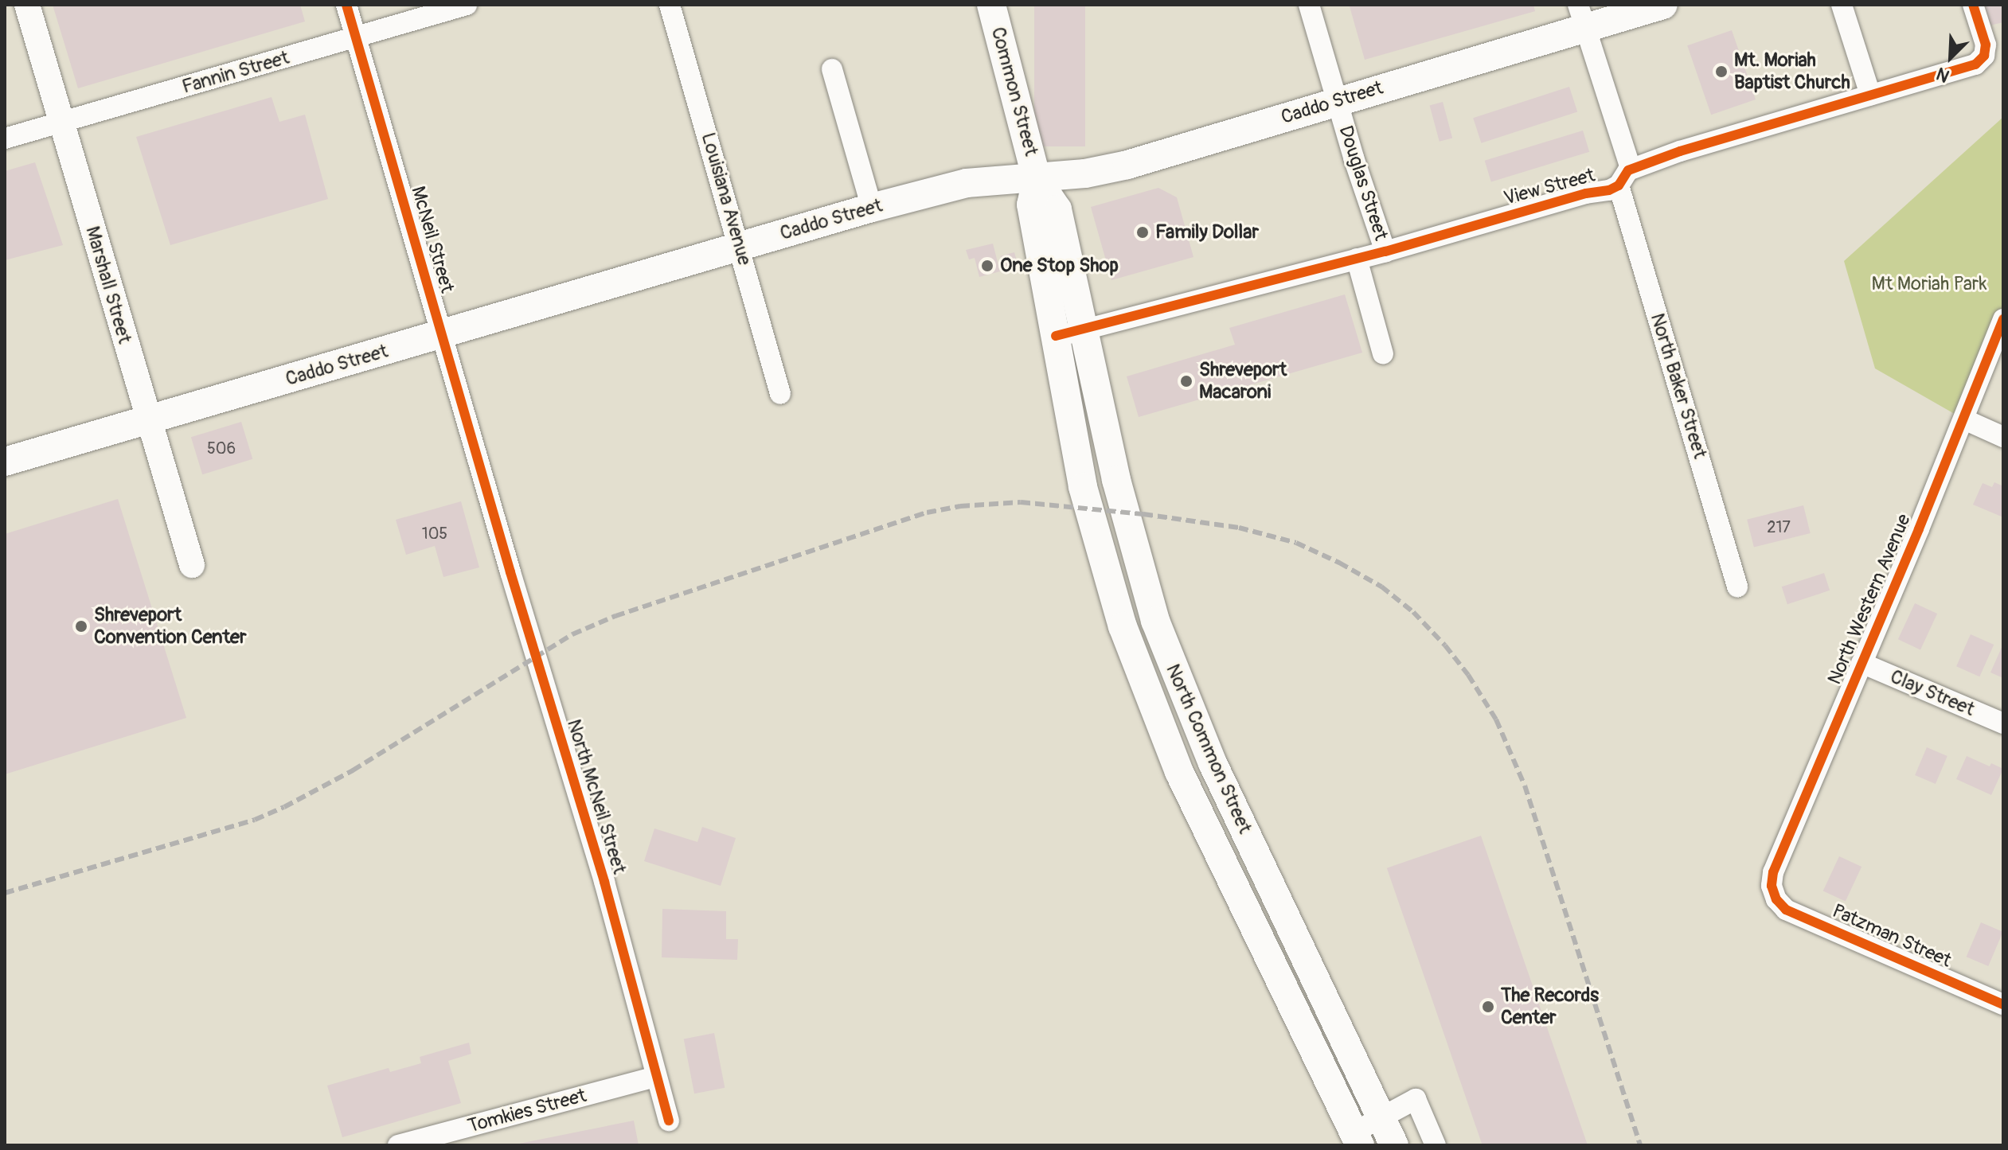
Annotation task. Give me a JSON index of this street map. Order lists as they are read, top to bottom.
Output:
{
  "streets": {
    "main road": ["Common Street", "Caddo Street", "North Common Street"],
    "street": [
      "Fannin Street",
      "Douglas Street",
      "View Street",
      "Louisiana Avenue",
      "McNeil Street",
      "Marshall Street",
      "North Baker Street",
      "North Western Avenue",
      "Clay Street",
      "North McNeil Street",
      "Patzman Street",
      "Tomkies Street"
    ]
  },
  "crossings": [
    ["Fannin Street", "McNeil Street"],
    ["Fannin Street", "Marshall Street"],
    ["Common Street", "Caddo Street"],
    ["Common Street", "View Street"],
    ["Common Street", "North Common Street"],
    ["Caddo Street", "Douglas Street"],
    ["Caddo Street", "Louisiana Avenue"],
    ["Caddo Street", "McNeil Street"],
    ["Caddo Street", "Marshall Street"],
    ["Caddo Street", "North Baker Street"],
    ["Douglas Street", "View Street"],
    ["View Street", "North Baker Street"],
    ["View Street", "North Common Street"],
    ["McNeil Street", "North McNeil Street"],
    ["North Western Avenue", "Clay Street"],
    ["North Western Avenue", "Patzman Street"],
    ["North McNeil Street", "Tomkies Street"]
  ],
  "parks": ["Mt Moriah Park"],
  "places": [
    "Mt. Moriah Baptist Church",
    "Family Dollar",
    "One Stop Shop",
    "Shreveport Macaroni",
    "Shreveport Convention Center",
    "The Records Center"
  ],
  "house_numbers": ["506", "217", "105"],
  "north": "bottom left"
}
